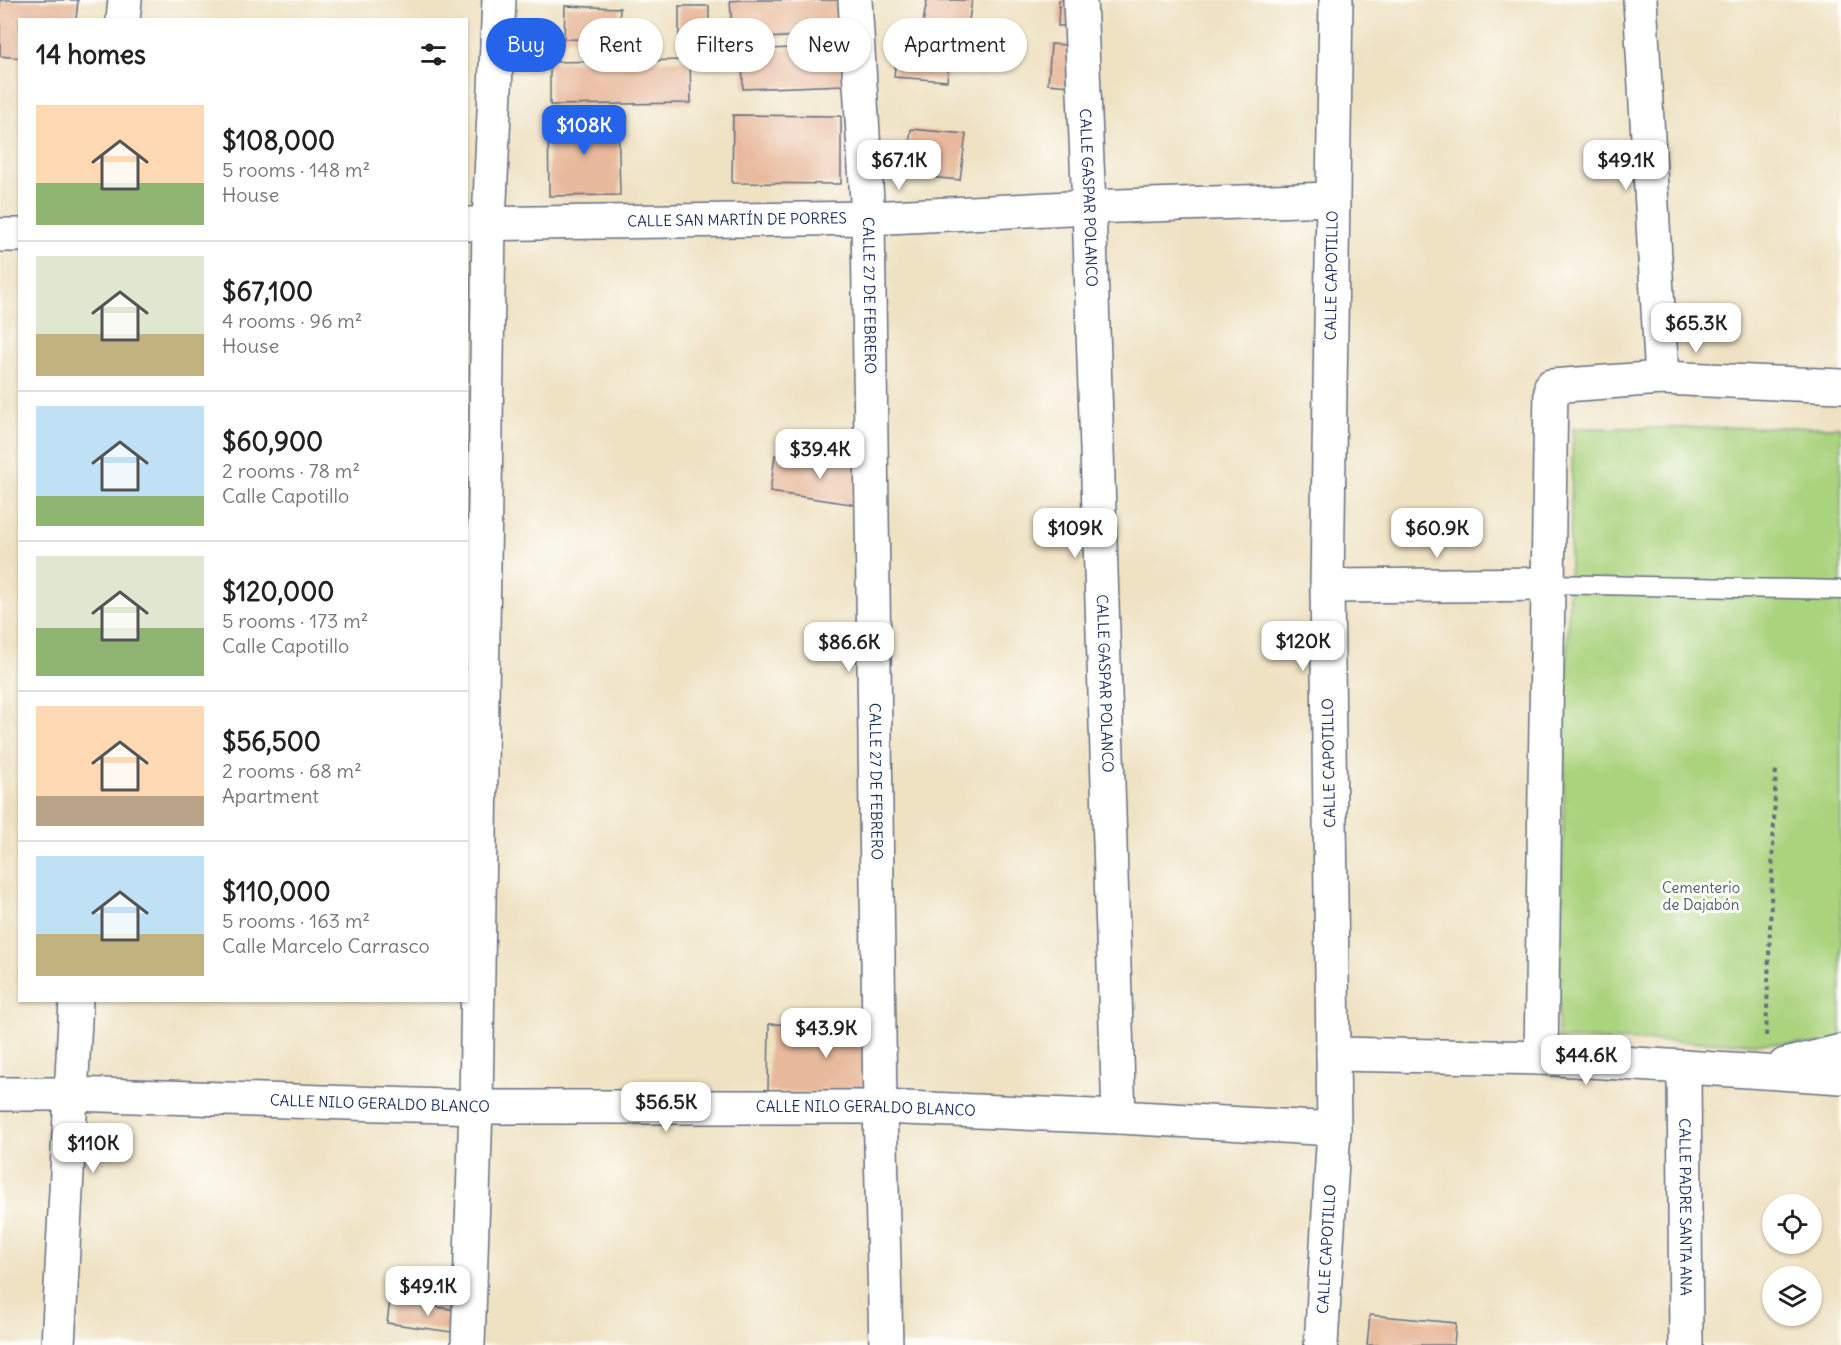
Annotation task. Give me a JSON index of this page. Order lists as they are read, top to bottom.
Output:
{
  "streets": {
    "street": [
      "CALLE GASPAR POLANCO",
      "CALLE SAN MARTÍN DE PORRES",
      "CALLE CAPOTILLO",
      "CALLE 27 DE FEBRERO",
      "CALLE NILO GERALDO BLANCO",
      "CALLE PADRE SANTA ANA"
    ]
  },
  "crossings": [
    ["CALLE GASPAR POLANCO", "CALLE SAN MARTÍN DE PORRES"],
    ["CALLE GASPAR POLANCO", "CALLE NILO GERALDO BLANCO"],
    ["CALLE SAN MARTÍN DE PORRES", "CALLE CAPOTILLO"],
    ["CALLE SAN MARTÍN DE PORRES", "CALLE 27 DE FEBRERO"],
    ["CALLE CAPOTILLO", "CALLE NILO GERALDO BLANCO"],
    ["CALLE 27 DE FEBRERO", "CALLE NILO GERALDO BLANCO"]
  ],
  "parks": ["Cementerio de Dajabón"],
  "page": {
    "chip": [
      "Buy",
      "Rent",
      "Filters",
      "New",
      "Apartment"
    ],
    "heading": "14 homes",
    "list": [
      {
        "name": "$108,000",
        "note": "5 rooms · 148 m² · House"
      },
      {
        "name": "$67,100",
        "note": "4 rooms · 96 m² · House"
      },
      {
        "name": "$60,900",
        "note": "2 rooms · 78 m² · Calle Capotillo"
      },
      {
        "name": "$120,000",
        "note": "5 rooms · 173 m² · Calle Capotillo"
      },
      {
        "name": "$56,500",
        "note": "2 rooms · 68 m² · Apartment"
      },
      {
        "name": "$110,000",
        "note": "5 rooms · 163 m² · Calle Marcelo Carrasco"
      }
    ],
    "price": [
      "$108K",
      "$67.1K",
      "$49.1K",
      "$65.3K",
      "$39.4K",
      "$109K",
      "$60.9K",
      "$120K",
      "$86.6K",
      "$43.9K",
      "$44.6K",
      "$56.5K",
      "$110K",
      "$49.1K"
    ]
  }
}
